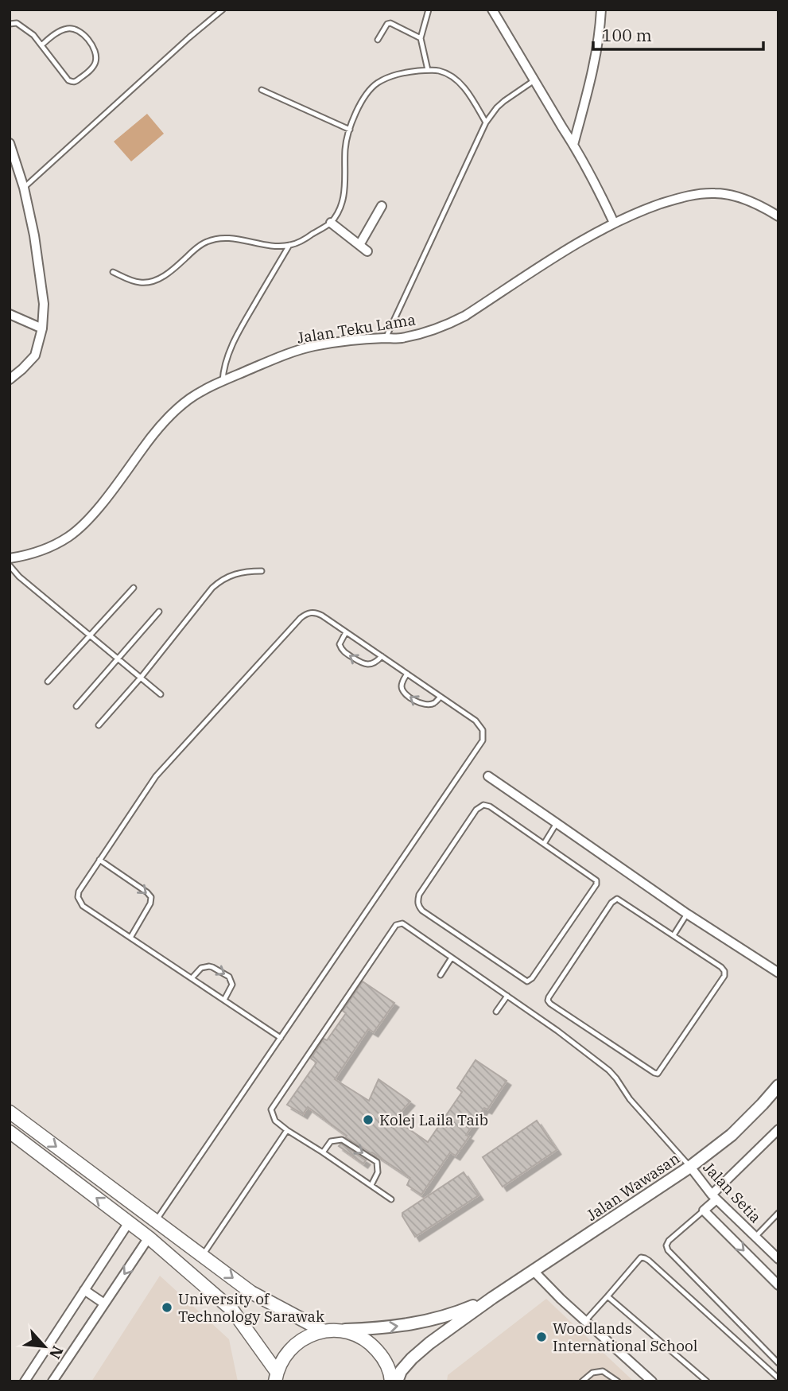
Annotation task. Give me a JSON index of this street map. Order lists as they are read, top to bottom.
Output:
{
  "streets": {
    "street": ["Jalan Teku Lama", "Jalan Wawasan", "Jalan Setia"]
  },
  "crossings": [
    ["Jalan Wawasan", "Jalan Setia"]
  ],
  "places": ["Kolej Laila Taib", "University of Technology Sarawak", "Woodlands International School"],
  "scale_bar": "100 m",
  "north": "bottom right"
}
